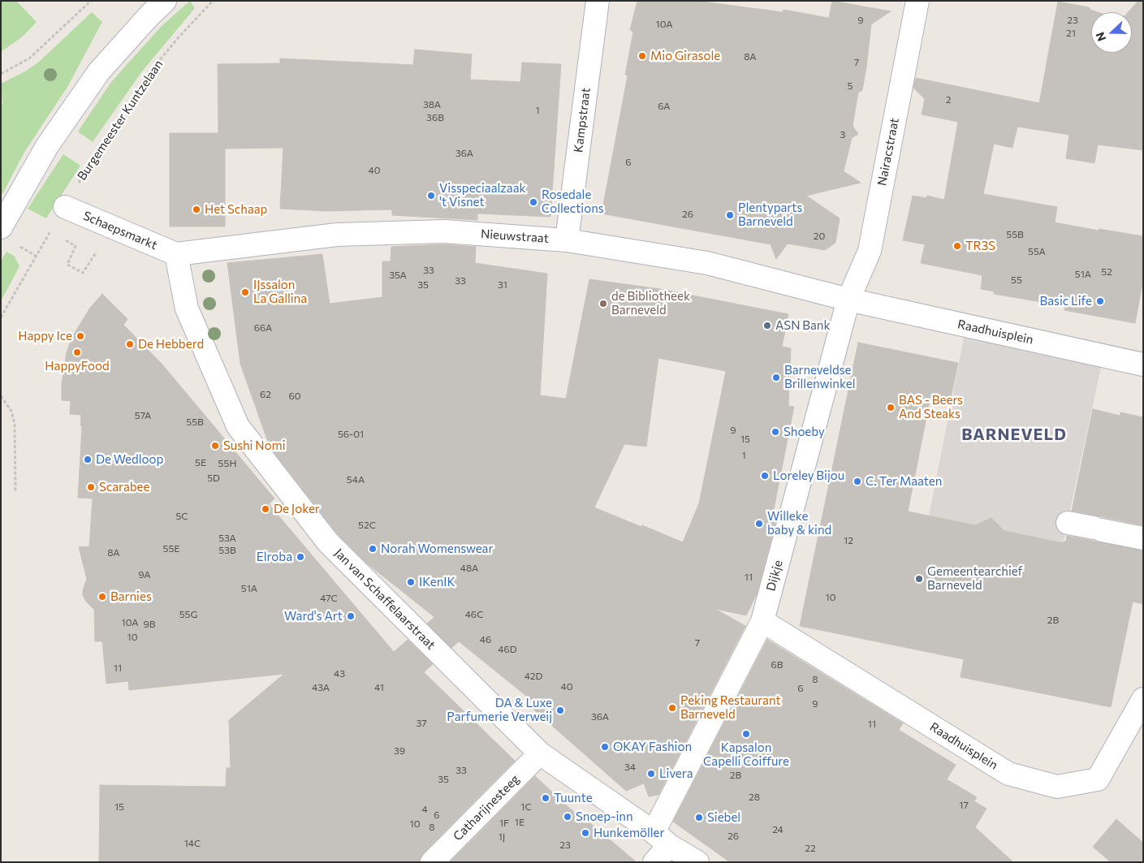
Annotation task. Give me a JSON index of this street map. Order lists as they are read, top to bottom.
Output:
{
  "streets": {
    "street": [
      "Kampstraat",
      "Nairacstraat",
      "Schaepsmarkt",
      "Nieuwstraat",
      "Raadhuisplein",
      "Dijkje",
      "Jan van Schaffelaarstraat",
      "Catharijnesteeg"
    ],
    "path": ["Burgemeester Kuntzelaan"]
  },
  "crossings": [
    ["Burgemeester Kuntzelaan", "Schaepsmarkt"],
    ["Kampstraat", "Nieuwstraat"],
    ["Nairacstraat", "Nieuwstraat"],
    ["Nairacstraat", "Raadhuisplein"],
    ["Nairacstraat", "Dijkje"],
    ["Schaepsmarkt", "Nieuwstraat"],
    ["Schaepsmarkt", "Jan van Schaffelaarstraat"],
    ["Nieuwstraat", "Raadhuisplein"],
    ["Nieuwstraat", "Dijkje"],
    ["Nieuwstraat", "Jan van Schaffelaarstraat"],
    ["Raadhuisplein", "Dijkje"],
    ["Dijkje", "Jan van Schaffelaarstraat"],
    ["Jan van Schaffelaarstraat", "Catharijnesteeg"]
  ],
  "districts": ["BARNEVELD"],
  "places": [
    "Mio Girasole",
    "Visspeciaalzaak 't Visnet",
    "Rosedale Collections",
    "Het Schaap",
    "Plentyparts Barneveld",
    "TR3S",
    "IJssalon La Gallina",
    "Basic Life",
    "de Bibliotheek Barneveld",
    "ASN Bank",
    "Happy Ice",
    "De Hebberd",
    "HappyFood",
    "Barneveldse Brillenwinkel",
    "BAS - Beers And Steaks",
    "Shoeby",
    "Sushi Nomi",
    "De Wedloop",
    "Loreley Bijou",
    "C. Ter Maaten",
    "Scarabee",
    "De Joker",
    "Willeke baby & kind",
    "Norah Womenswear",
    "Elroba",
    "Gemeentearchief Barneveld",
    "IKenIK",
    "Barnies",
    "Ward's Art",
    "Peking Restaurant Barneveld",
    "DA & Luxe Parfumerie Verweij",
    "Kapsalon Capelli Coiffure",
    "OKAY Fashion",
    "Livera",
    "Tuunte",
    "Snoep-inn",
    "Siebel",
    "Hunkemöller"
  ],
  "house_numbers": [
    "9",
    "23",
    "10A",
    "21",
    "8A",
    "7",
    "5",
    "2",
    "38A",
    "6A",
    "1",
    "36B",
    "3",
    "36A",
    "6",
    "40",
    "26",
    "55B",
    "20",
    "55A",
    "33",
    "52",
    "51A",
    "35A",
    "55",
    "33",
    "35",
    "31",
    "66A",
    "62",
    "60",
    "57A",
    "55B",
    "9",
    "56-01",
    "15",
    "1",
    "5E",
    "55H",
    "5D",
    "54A",
    "5C",
    "52C",
    "53A",
    "12",
    "55E",
    "53B",
    "8A",
    "48A",
    "9A",
    "11",
    "51A",
    "10",
    "47C",
    "55G",
    "46C",
    "2B",
    "10A",
    "9B",
    "10",
    "46",
    "7",
    "46D",
    "6B",
    "11",
    "43",
    "42D",
    "8",
    "40",
    "43A",
    "41",
    "6",
    "9",
    "36A",
    "37",
    "11",
    "39",
    "34",
    "33",
    "2B",
    "35",
    "28",
    "17",
    "15",
    "1C",
    "4",
    "6",
    "1E",
    "1F",
    "10",
    "8",
    "24",
    "26",
    "1J",
    "14C",
    "23",
    "22"
  ],
  "north": "left"
}
